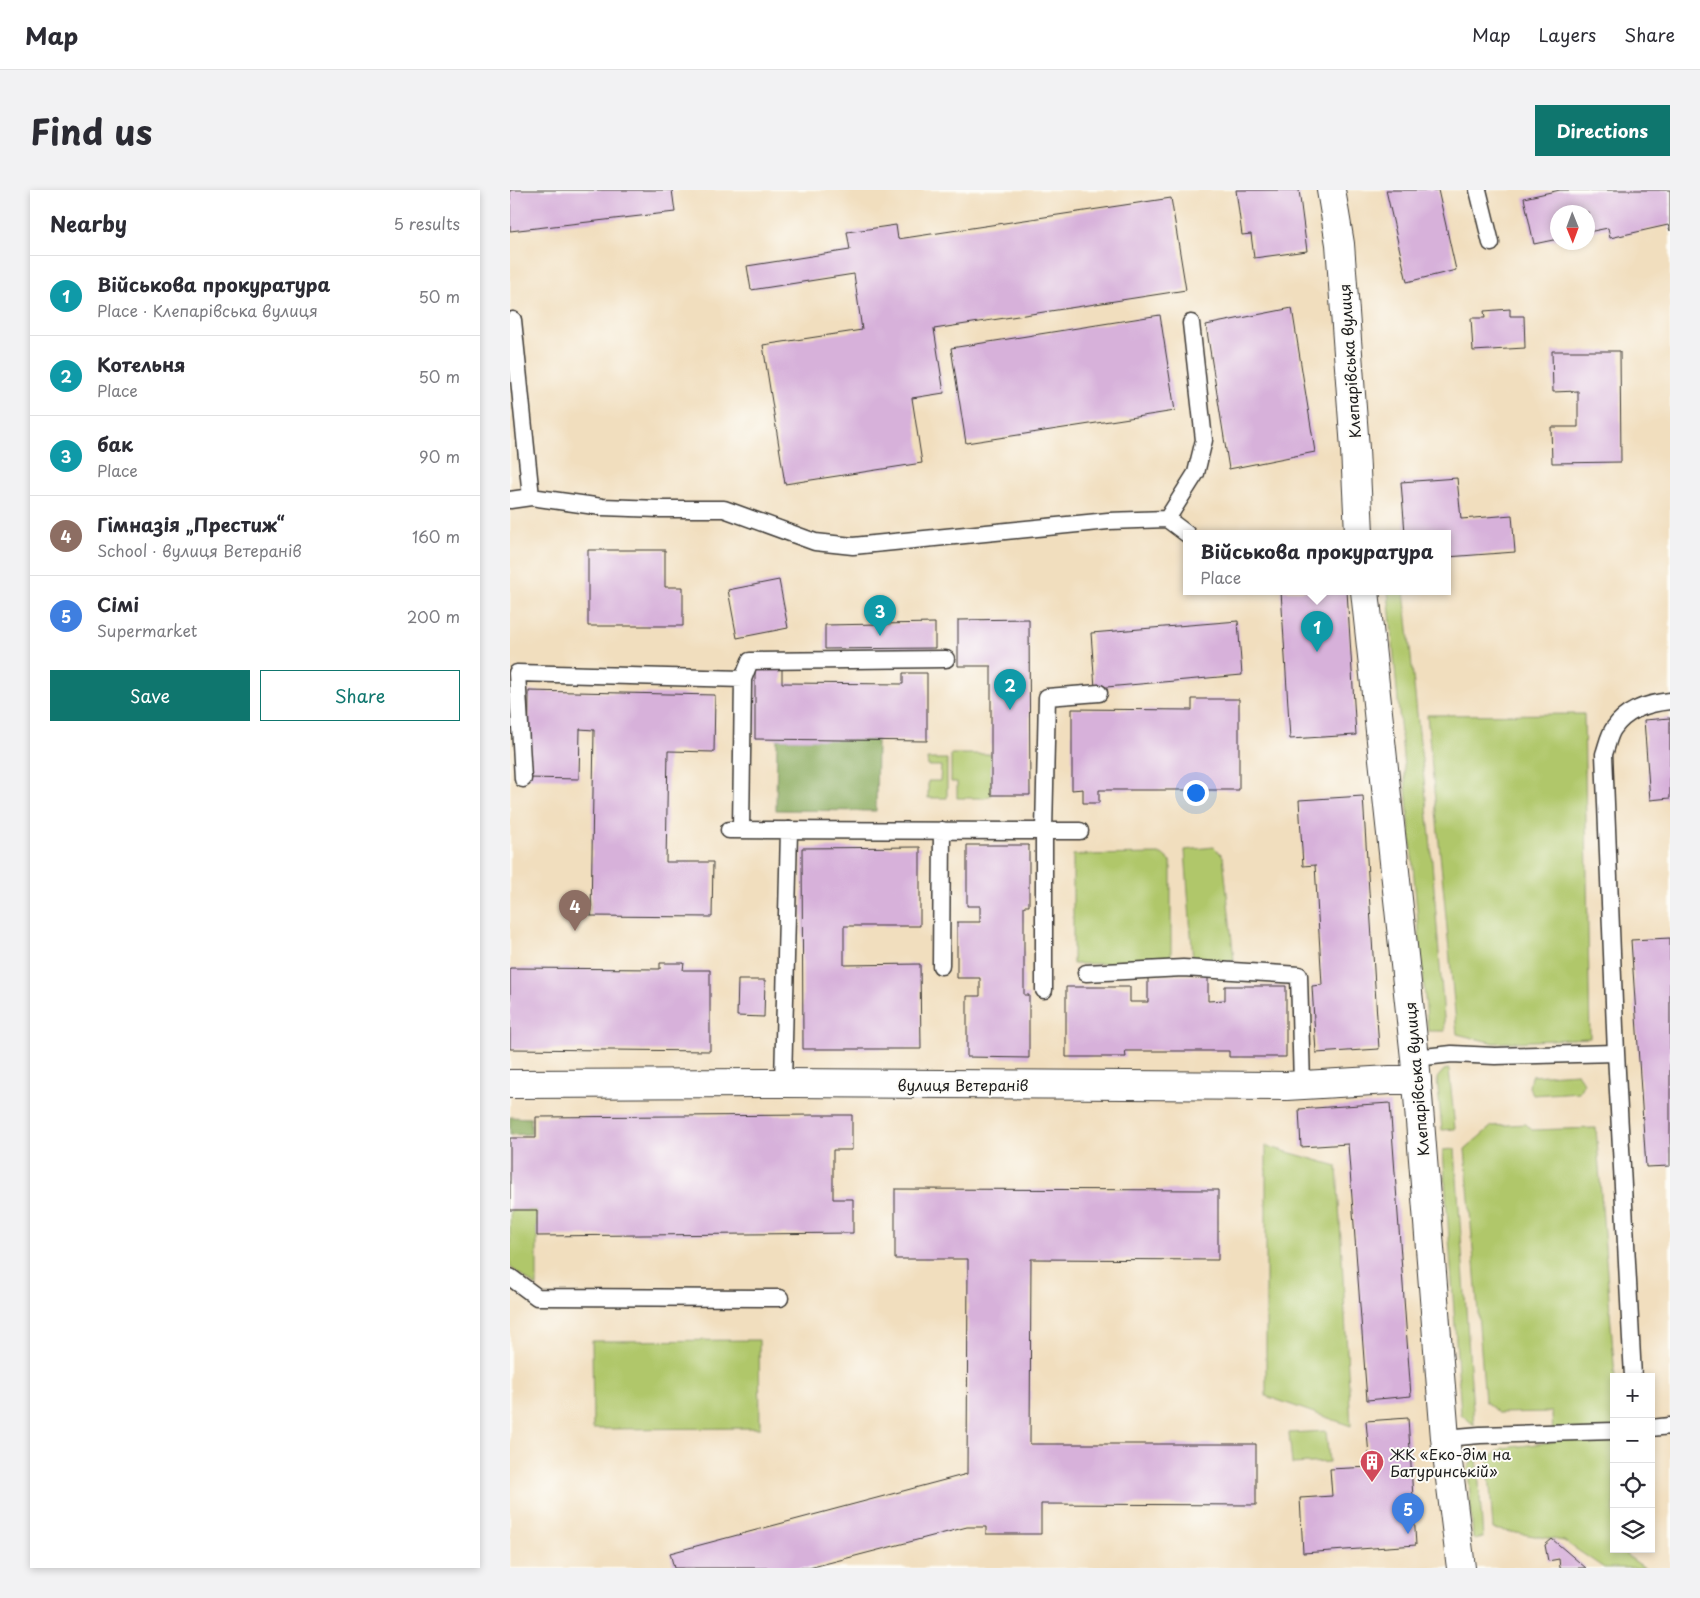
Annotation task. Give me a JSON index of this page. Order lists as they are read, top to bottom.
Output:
{
  "streets": {
    "main road": ["Клепарівська вулиця", "вулиця Ветеранів"]
  },
  "crossings": [
    ["Клепарівська вулиця", "вулиця Ветеранів"]
  ],
  "places": {
    "building": ["ЖК «Еко-дім на Батуринській»"]
  },
  "north": "bottom",
  "page": {
    "header": "Map",
    "nav": ["Map", "Layers", "Share"],
    "title": "Find us",
    "buttons": [
      "Directions",
      ["Save", "Share"]
    ],
    "heading": ["Nearby", "5 results"],
    "list": [
      {
        "mark": "1",
        "name": "Військова прокуратура",
        "note": "Place · Клепарівська вулиця",
        "value": "50 m"
      },
      {
        "mark": "2",
        "name": "Котельня",
        "note": "Place",
        "value": "50 m"
      },
      {
        "mark": "3",
        "name": "бак",
        "note": "Place",
        "value": "90 m"
      },
      {
        "mark": "4",
        "name": "Гімназія „Престиж“",
        "note": "School · вулиця Ветеранів",
        "value": "160 m"
      },
      {
        "mark": "5",
        "name": "Сімі",
        "note": "Supermarket",
        "value": "200 m"
      }
    ],
    "popup": ["Військова прокуратура", "Place"],
    "pins": [
      "3",
      "1",
      "2",
      "4",
      "5"
    ],
    "map_buttons": ["+", "−"]
  }
}
